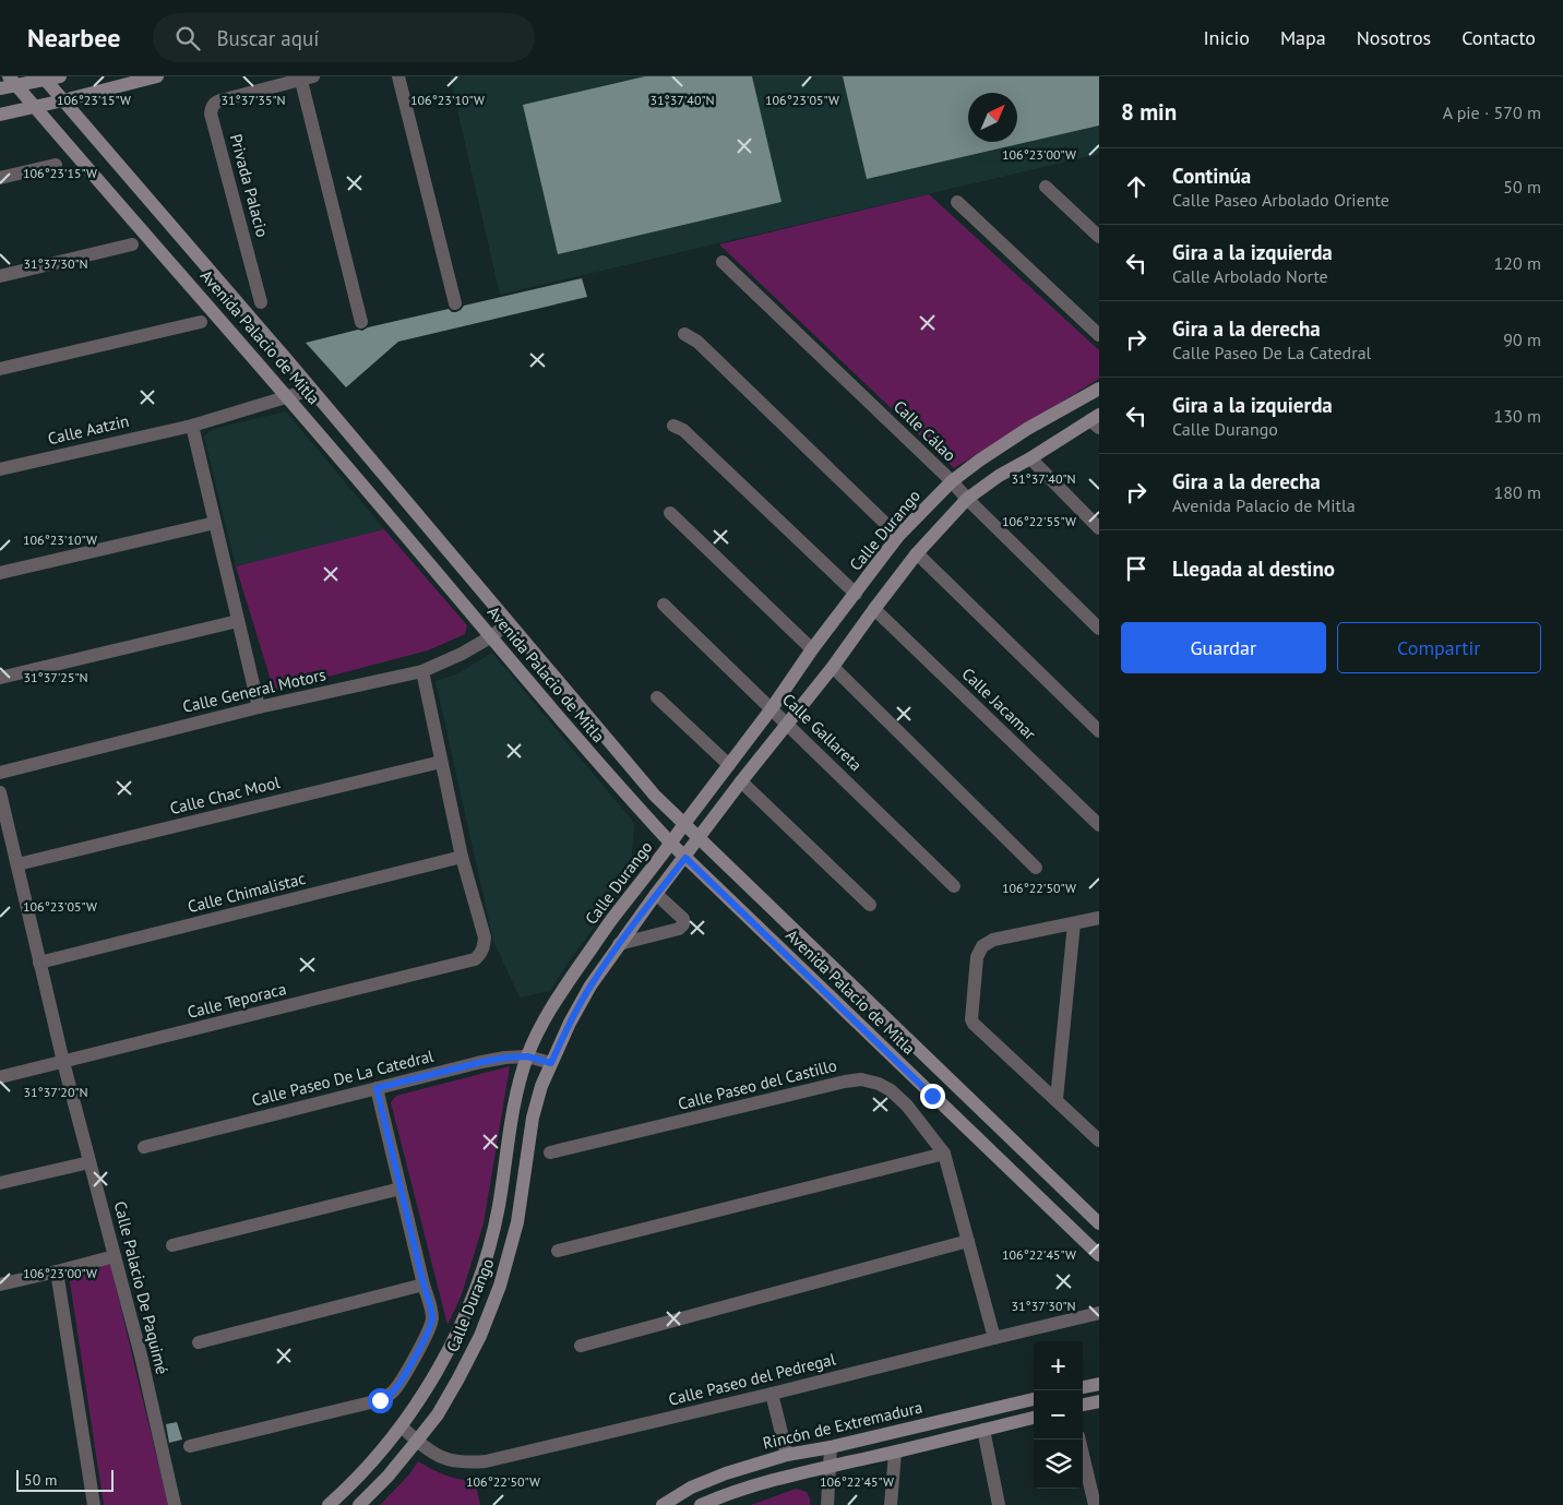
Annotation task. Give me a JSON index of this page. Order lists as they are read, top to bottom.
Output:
{
  "streets": {
    "main road": ["Avenida Palacio de Mitla", "Calle Durango", "Rincón de Extremadura"],
    "street": [
      "Privada Palacio",
      "Calle Aatzin",
      "Calle Cálao",
      "Calle General Motors",
      "Calle Jacamar",
      "Calle Gallareta",
      "Calle Chac Mool",
      "Calle Chimalistac",
      "Calle Teporaca",
      "Calle Paseo De La Catedral",
      "Calle Paseo del Castillo",
      "Calle Palacio De Paquimé",
      "Calle Paseo del Pedregal"
    ]
  },
  "crossings": [
    ["Avenida Palacio de Mitla", "Calle Aatzin"],
    ["Avenida Palacio de Mitla", "Calle Durango"],
    ["Avenida Palacio de Mitla", "Calle General Motors"],
    ["Calle Cálao", "Calle Durango"],
    ["Calle Durango", "Calle Jacamar"],
    ["Calle Durango", "Calle Gallareta"],
    ["Calle Durango", "Calle Paseo De La Catedral"],
    ["Calle Durango", "Calle Paseo del Pedregal"],
    ["Calle Chac Mool", "Calle Palacio De Paquimé"],
    ["Calle Chimalistac", "Calle Teporaca"],
    ["Calle Chimalistac", "Calle Palacio De Paquimé"],
    ["Calle Teporaca", "Calle Palacio De Paquimé"],
    ["Calle Paseo del Castillo", "Calle Paseo del Pedregal"]
  ],
  "scale_bar": "50 m",
  "north": "top right",
  "page": {
    "header": "Nearbee",
    "search": "Buscar aquí",
    "nav": [
      "Inicio",
      "Mapa",
      "Nosotros",
      "Contacto"
    ],
    "heading": ["8 min", "A pie · 570 m"],
    "list": [
      ["Continúa", "Calle Paseo Arbolado Oriente", "50 m"],
      ["Gira a la izquierda", "Calle Arbolado Norte", "120 m"],
      ["Gira a la derecha", "Calle Paseo De La Catedral", "90 m"],
      ["Gira a la izquierda", "Calle Durango", "130 m"],
      ["Gira a la derecha", "Avenida Palacio de Mitla", "180 m"],
      "Llegada al destino"
    ],
    "buttons": ["Guardar", "Compartir"],
    "map_buttons": ["+", "−"],
    "scale": "50 m"
  },
  "coordinates": [
    "31°37'40\"N",
    "31°37'35\"N",
    "106°23'15\"W",
    "106°23'10\"W",
    "106°23'05\"W",
    "106°23'00\"W",
    "31°37'30\"N",
    "106°22'55\"W",
    "31°37'25\"N",
    "106°22'50\"W",
    "31°37'20\"N",
    "106°22'45\"W"
  ]
}
